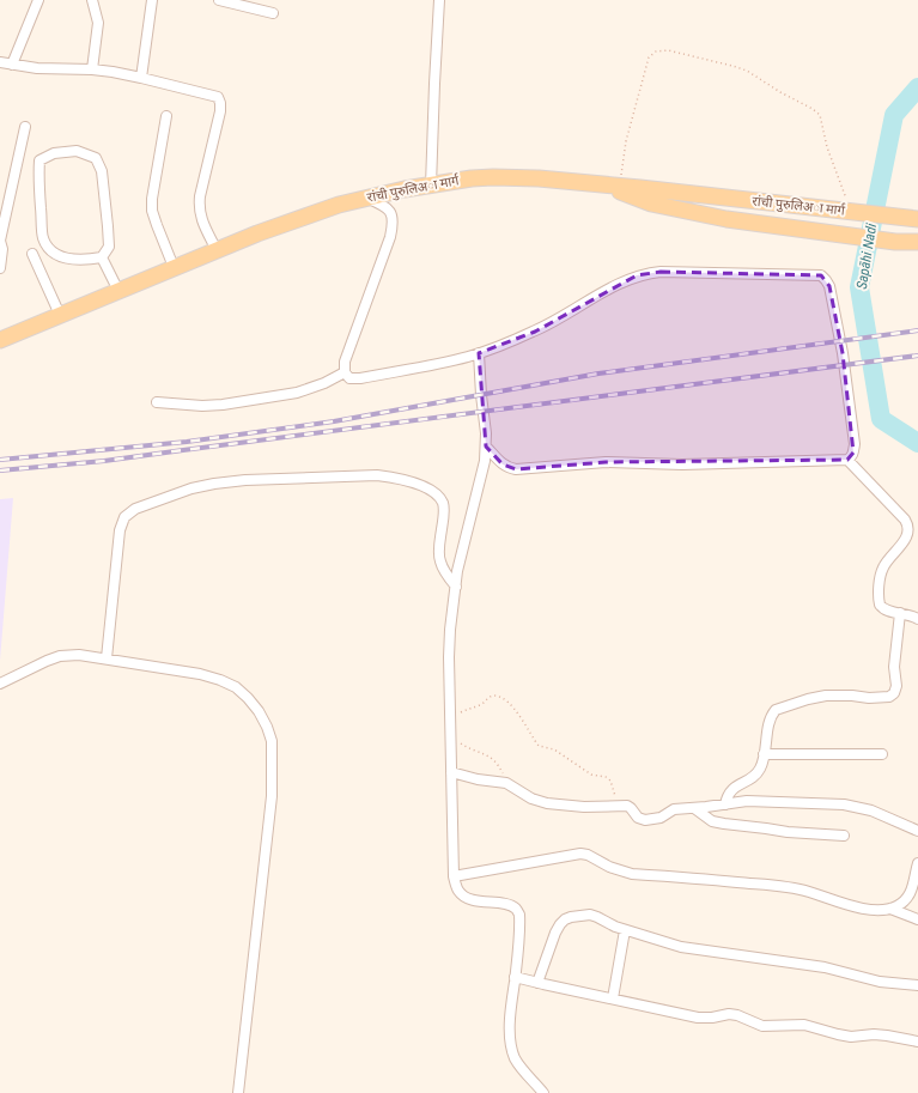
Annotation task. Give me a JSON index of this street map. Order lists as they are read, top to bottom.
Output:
{
  "streets": {
    "main road": ["रांची पुरुलिअा मार्ग"]
  },
  "water": ["Sapāhi Nadi"]
}
